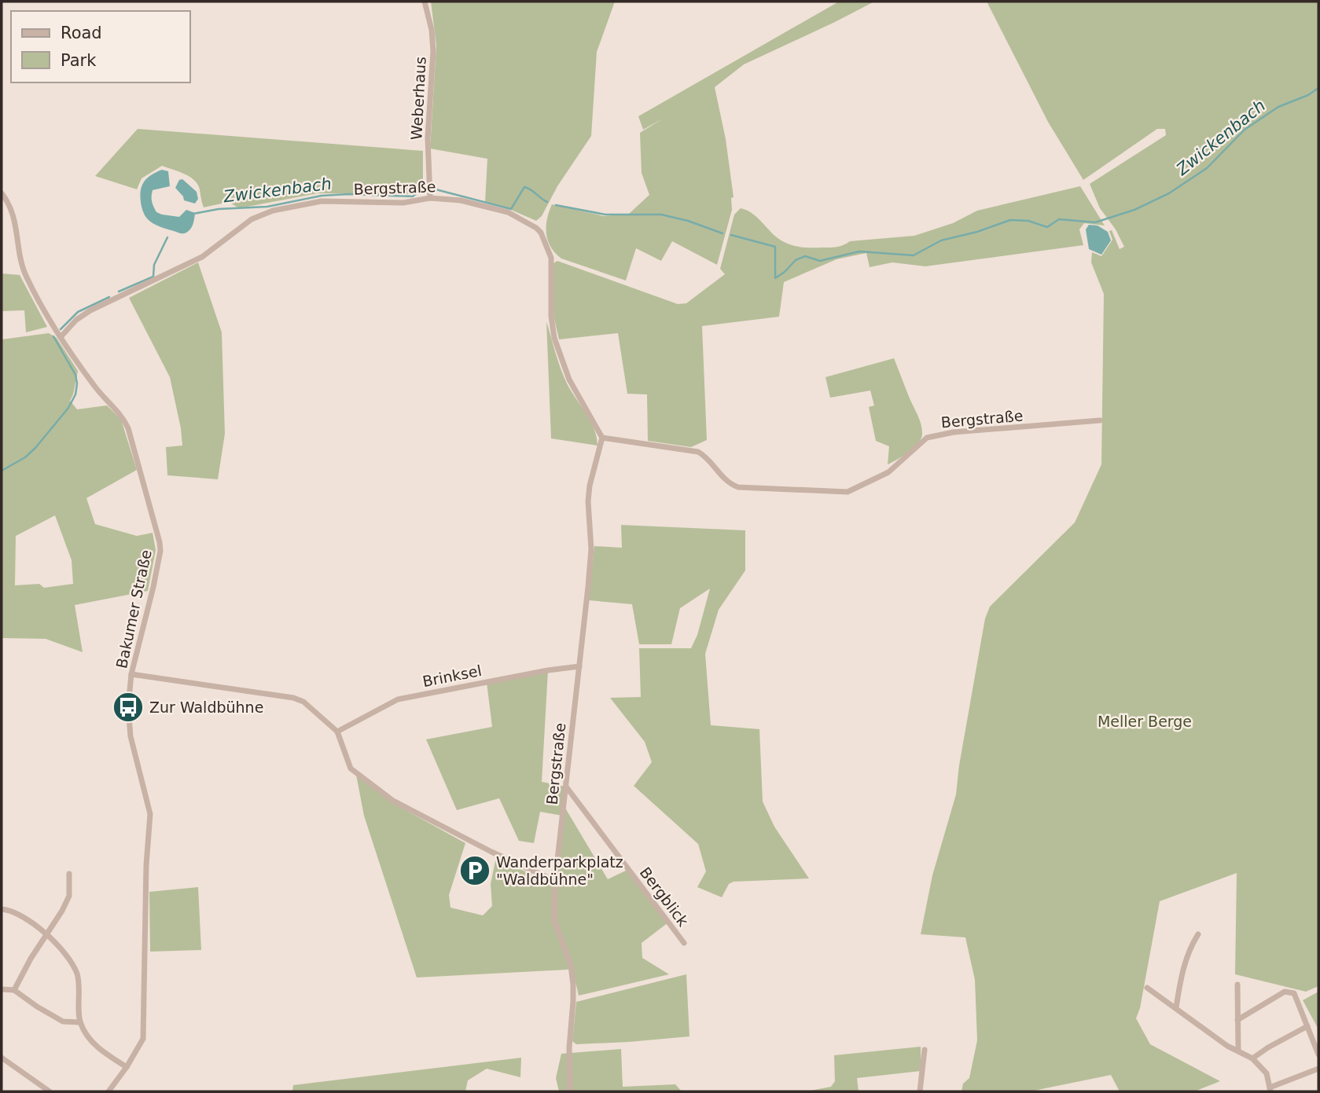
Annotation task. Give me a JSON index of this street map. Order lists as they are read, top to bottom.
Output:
{
  "streets": {
    "street": [
      "Weberhaus",
      "Bergstraße",
      "Bakumer Straße",
      "Brinksel",
      "Bergblick"
    ]
  },
  "crossings": [
    ["Weberhaus", "Bergstraße"],
    ["Bergstraße", "Bakumer Straße"],
    ["Bergstraße", "Brinksel"],
    ["Bergstraße", "Bergblick"]
  ],
  "water": ["Zwickenbach"],
  "parks": ["Meller Berge"],
  "places": {
    "bus stop": ["Zur Waldbühne"],
    "parking": ["Wanderparkplatz \"Waldbühne\""]
  },
  "legend": ["Road", "Park"]
}
